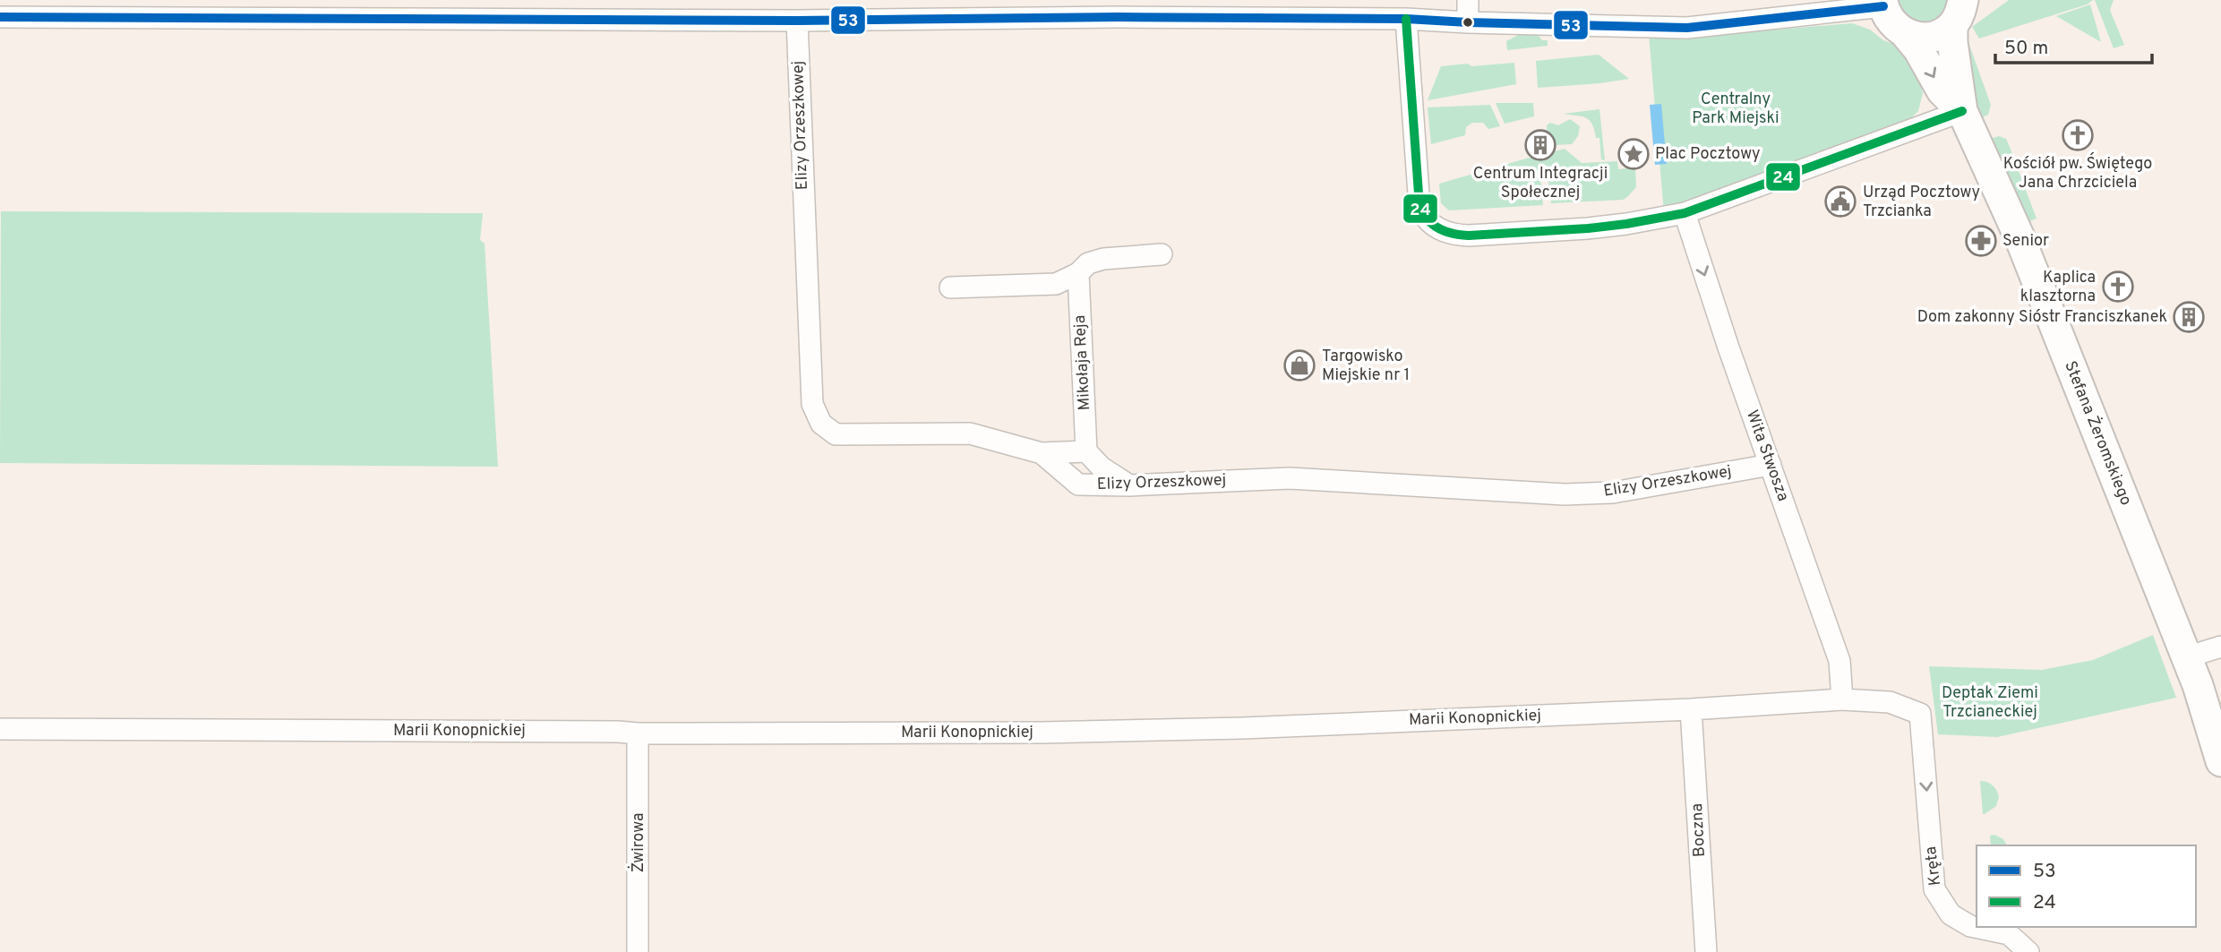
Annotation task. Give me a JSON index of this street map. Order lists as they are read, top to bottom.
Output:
{
  "streets": {
    "main road": ["Stefana Żeromskiego"],
    "street": [
      "Elizy Orzeszkowej",
      "Mikołaja Reja",
      "Wita Stwosza",
      "Marii Konopnickiej",
      "Boczna",
      "Żwirowa",
      "Kręta"
    ]
  },
  "crossings": [
    ["Elizy Orzeszkowej", "Wita Stwosza"],
    ["Wita Stwosza", "Marii Konopnickiej"],
    ["Marii Konopnickiej", "Boczna"],
    ["Marii Konopnickiej", "Żwirowa"],
    ["Marii Konopnickiej", "Kręta"]
  ],
  "one_way": ["Wita Stwosza", "Kręta"],
  "parks": ["Centralny Park Miejski", "Deptak Ziemi Trzcianeckiej"],
  "places": {
    "church": ["Kościół pw. Świętego Jana Chrzciciela", "Kaplica klasztorna"],
    "building": ["Centrum Integracji Społecznej", "Dom zakonny Sióstr Franciszkanek"],
    "place": ["Plac Pocztowy"],
    "public building": ["Urząd Pocztowy Trzcianka"],
    "pharmacy": ["Senior"],
    "shop": ["Targowisko Miejskie nr 1"]
  },
  "lines": ["transit line 53", "transit line 24"],
  "legend": ["53", "24"],
  "scale_bar": "50 m"
}
